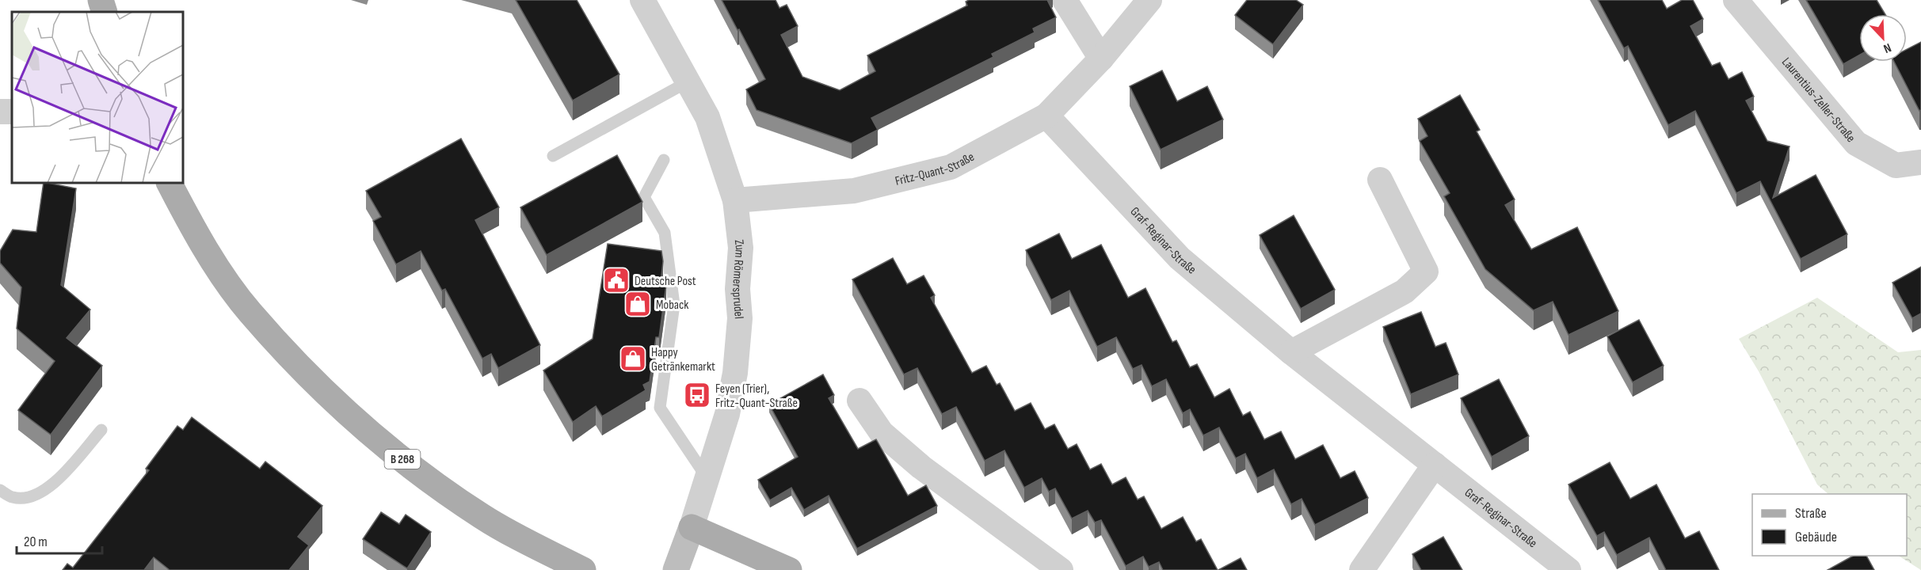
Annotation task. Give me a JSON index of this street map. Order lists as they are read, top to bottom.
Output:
{
  "streets": {
    "main road": ["B 268"],
    "street": [
      "Laurentius-Zeller-Straße",
      "Fritz-Quant-Straße",
      "Graf-Reginar-Straße",
      "Zum Römersprudel"
    ]
  },
  "crossings": [
    ["Fritz-Quant-Straße", "Graf-Reginar-Straße"],
    ["Fritz-Quant-Straße", "Zum Römersprudel"]
  ],
  "places": {
    "public building": ["Deutsche Post"],
    "shop": ["Moback", "Happy Getränkemarkt"],
    "bus stop": ["Feyen (Trier), Fritz-Quant-Straße"]
  },
  "legend": ["Straße", "Gebäude"],
  "scale_bar": "20 m",
  "north": "bottom right"
}
